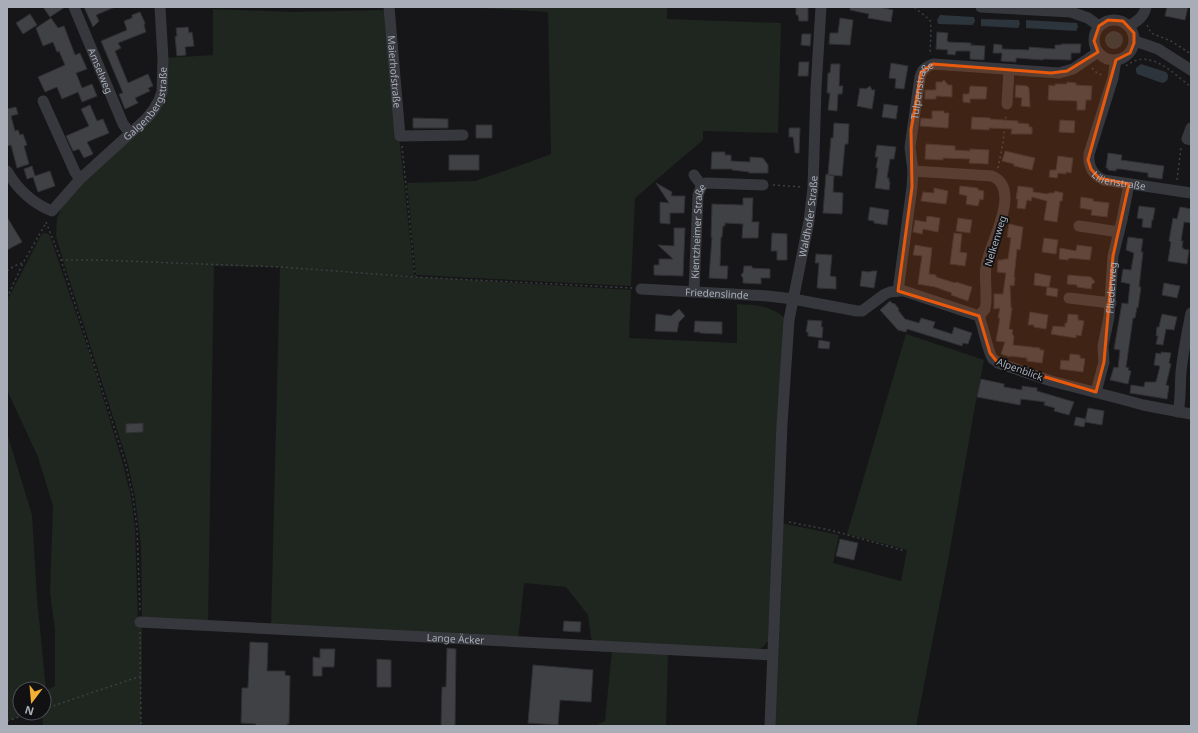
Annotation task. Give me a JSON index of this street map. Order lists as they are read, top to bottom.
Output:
{
  "streets": {
    "street": [
      "Amselweg",
      "Maierhofstraße",
      "Tulpenstraße",
      "Galgenbergstraße",
      "Lilienstraße",
      "Waldhofer Straße",
      "Kientzheimer Straße",
      "Nelkenweg",
      "Fliederweg",
      "Friedenslinde",
      "Alpenblick",
      "Lange Äcker"
    ]
  },
  "crossings": [
    ["Amselweg", "Galgenbergstraße"],
    ["Tulpenstraße", "Lilienstraße"],
    ["Lilienstraße", "Fliederweg"],
    ["Waldhofer Straße", "Friedenslinde"],
    ["Waldhofer Straße", "Lange Äcker"],
    ["Kientzheimer Straße", "Friedenslinde"],
    ["Nelkenweg", "Alpenblick"],
    ["Fliederweg", "Alpenblick"]
  ],
  "north": "bottom"
}
